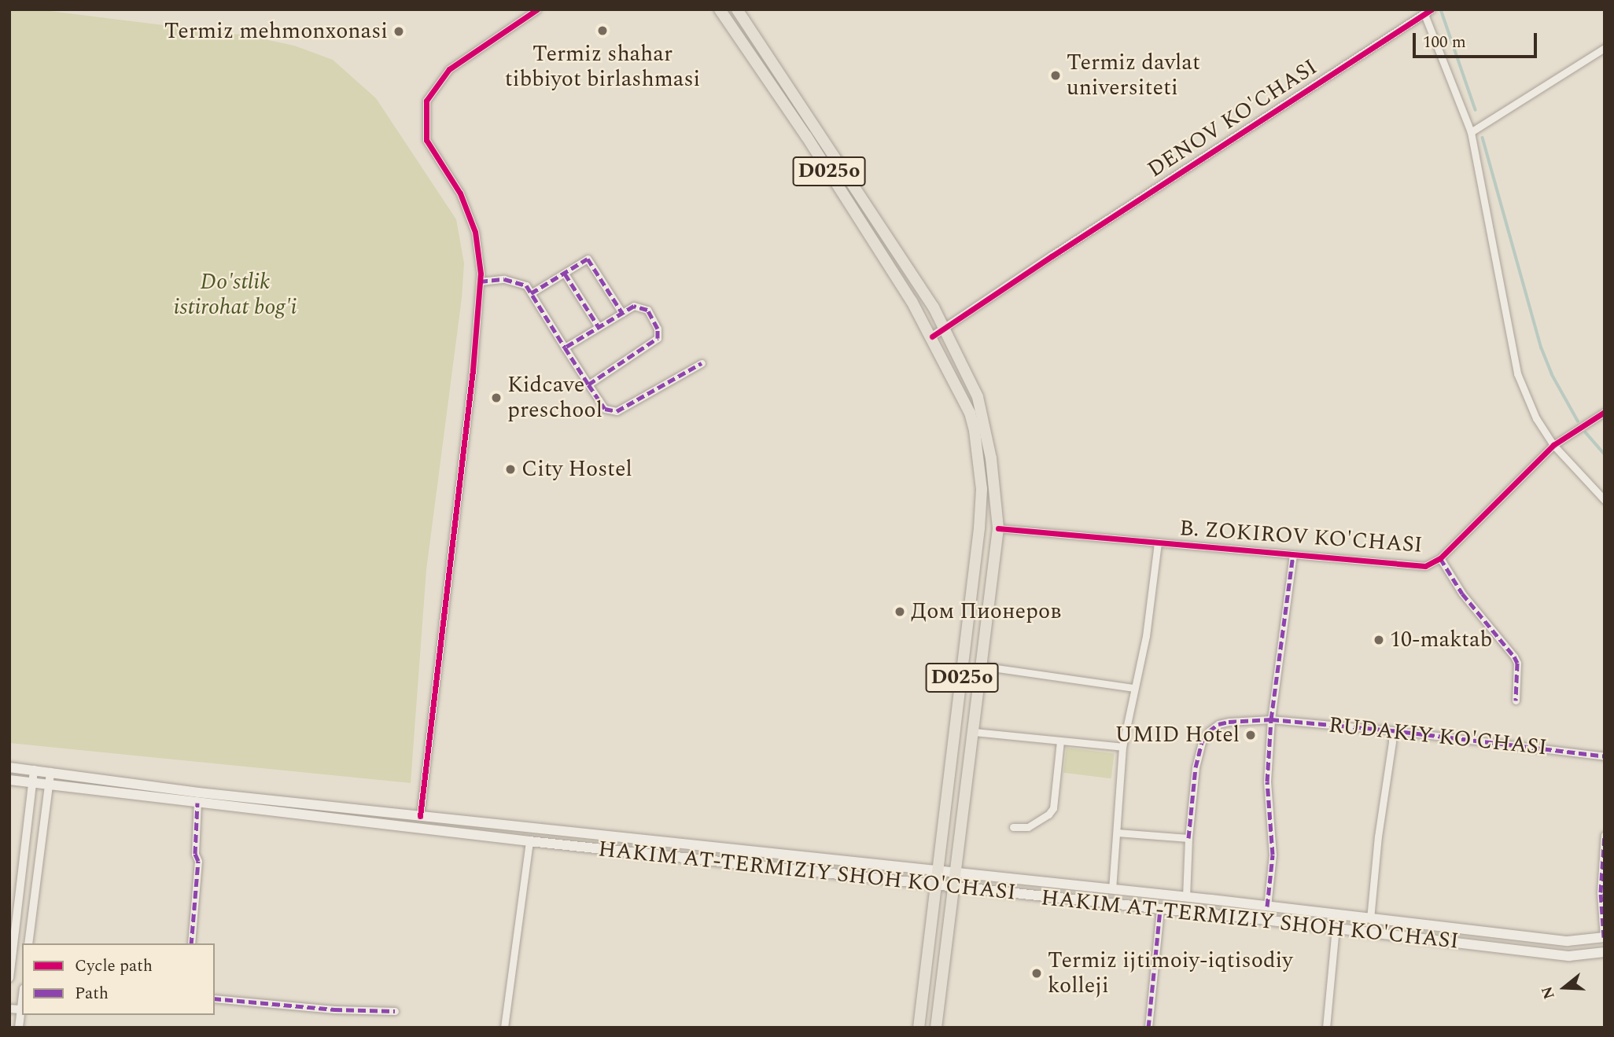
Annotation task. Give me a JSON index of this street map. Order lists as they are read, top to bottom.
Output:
{
  "streets": {
    "main road": ["D025o", "HAKIM AT-TERMIZIY SHOH KO'CHASI"],
    "street": ["DENOV KO'CHASI", "B. ZOKIROV KO'CHASI", "RUDAKIY KO'CHASI"]
  },
  "crossings": [
    ["DENOV KO'CHASI", "D025o"],
    ["D025o", "HAKIM AT-TERMIZIY SHOH KO'CHASI"],
    ["RUDAKIY KO'CHASI", "HAKIM AT-TERMIZIY SHOH KO'CHASI"]
  ],
  "parks": ["Do'stlik istirohat bog'i"],
  "places": [
    "Termiz shahar tibbiyot birlashmasi",
    "Termiz mehmonxonasi",
    "Termiz davlat universiteti",
    "Kidcave preschool",
    "City Hostel",
    "Дом Пионеров",
    "10-maktab",
    "UMID Hotel",
    "Termiz ijtimoiy-iqtisodiy kolleji"
  ],
  "legend": ["Cycle path", "Path"],
  "scale_bar": "100 m",
  "north": "left"
}
